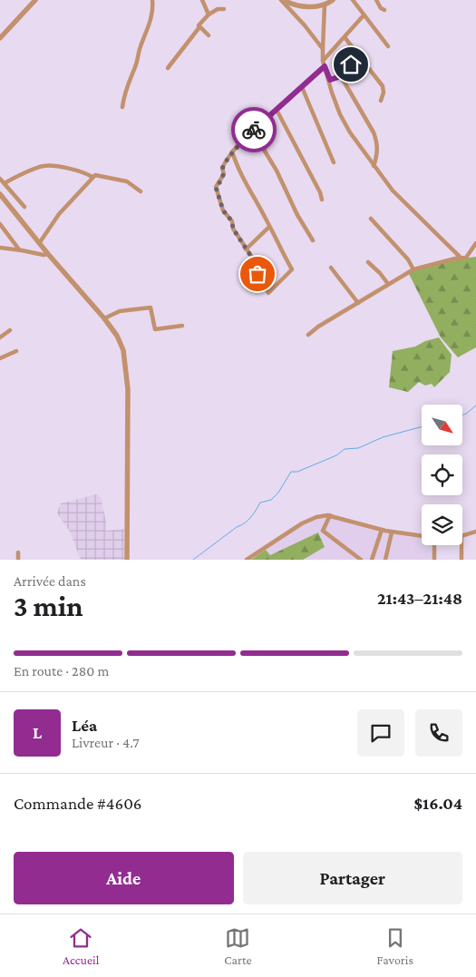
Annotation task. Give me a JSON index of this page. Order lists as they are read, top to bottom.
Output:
{
  "north": "bottom right",
  "page": {
    "heading": ["3 min", "Arrivée dans", "21:43–21:48"],
    "panel": [
      "Léa",
      "Livreur · 4.7",
      "Commande #4606",
      "$16.04"
    ],
    "bar": "En route · 280 m",
    "round": "L",
    "buttons": ["Aide", "Partager"],
    "tabs": ["Accueil", "Carte", "Favoris"]
  }
}
